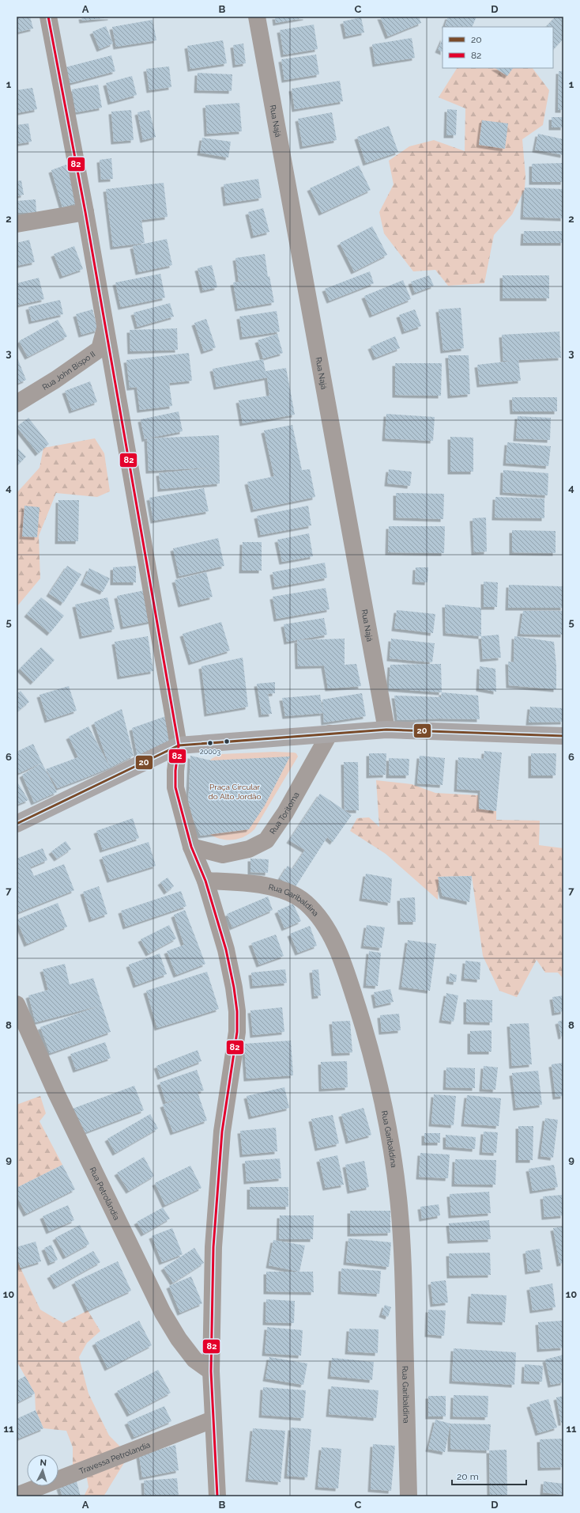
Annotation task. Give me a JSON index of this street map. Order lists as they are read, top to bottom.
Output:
{
  "streets": {
    "street": [
      "Rua Najá",
      "Rua John Bispo II",
      "Rua Toritoma",
      "Rua Garibaldina",
      "Rua Petrolândia",
      "Travessa Petrolandia"
    ]
  },
  "parks": ["Praça Circular do Alto Jordão"],
  "places": ["20003"],
  "lines": ["transit line 82", "transit line 20"],
  "legend": ["20", "82"],
  "scale_bar": "20 m",
  "north": "top",
  "grid": {
    "columns": [
      "A",
      "B",
      "C",
      "D"
    ],
    "rows": [
      "1",
      "2",
      "3",
      "4",
      "5",
      "6",
      "7",
      "8",
      "9",
      "10",
      "11"
    ]
  }
}
